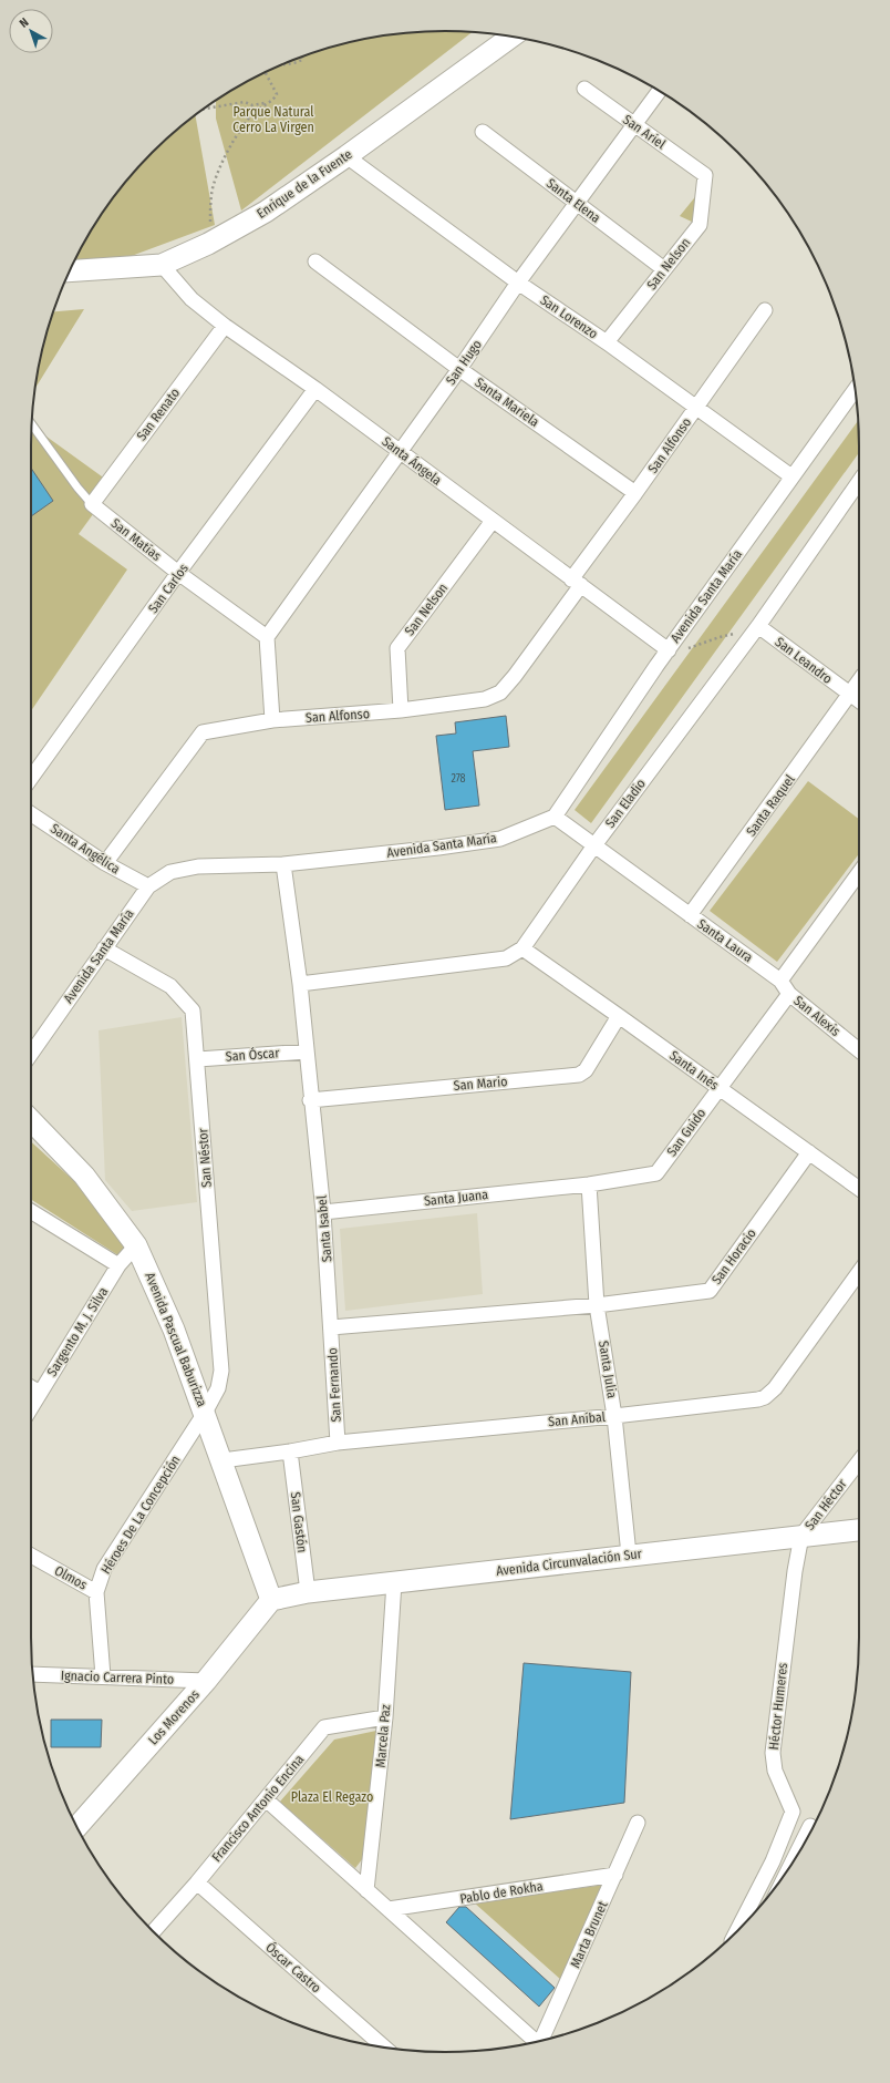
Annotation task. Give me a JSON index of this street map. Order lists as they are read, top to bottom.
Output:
{
  "streets": {
    "main road": [
      "Enrique de la Fuente",
      "Avenida Pascual Baburizza",
      "Avenida Circunvalación Sur",
      "Los Morenos"
    ],
    "street": [
      "San Ariel",
      "Santa Elena",
      "San Nelson",
      "San Lorenzo",
      "San Hugo",
      "Santa Mariela",
      "San Renato",
      "San Alfonso",
      "Santa Ángela",
      "San Matías",
      "San Carlos",
      "Avenida Santa María",
      "San Leandro",
      "San Eladio",
      "Santa Raquel",
      "Santa Angélica",
      "Santa Laura",
      "San Alexis",
      "San Óscar",
      "Santa Inés",
      "San Mario",
      "San Guido",
      "San Néstor",
      "Santa Juana",
      "Santa Isabel",
      "San Horacio",
      "Sargento M. J. Silva",
      "Santa Julia",
      "San Fernando",
      "San Aníbal",
      "San Héctor",
      "Héroes De La Concepción",
      "San Gastón",
      "Olmos",
      "Ignacio Carrera Pinto",
      "Héctor Humeres",
      "Marcela Paz",
      "Francisco Antonio Encina",
      "Pablo de Rokha",
      "Marta Brunet",
      "Óscar Castro"
    ]
  },
  "crossings": [
    ["San Ariel", "San Nelson"],
    ["San Ariel", "San Hugo"],
    ["Enrique de la Fuente", "San Lorenzo"],
    ["Enrique de la Fuente", "Santa Ángela"],
    ["Santa Elena", "San Nelson"],
    ["Santa Elena", "San Hugo"],
    ["San Nelson", "San Lorenzo"],
    ["San Nelson", "San Alfonso"],
    ["San Nelson", "Santa Ángela"],
    ["San Lorenzo", "San Hugo"],
    ["San Lorenzo", "San Alfonso"],
    ["San Lorenzo", "Avenida Santa María"],
    ["San Hugo", "Santa Mariela"],
    ["San Hugo", "Santa Ángela"],
    ["San Hugo", "San Matías"],
    ["Santa Mariela", "San Alfonso"],
    ["San Renato", "Santa Ángela"],
    ["San Renato", "San Matías"],
    ["San Alfonso", "Santa Ángela"],
    ["San Alfonso", "Santa Angélica"],
    ["Santa Ángela", "San Carlos"],
    ["Santa Ángela", "Avenida Santa María"],
    ["San Matías", "San Carlos"],
    ["Avenida Santa María", "Santa Angélica"],
    ["Avenida Santa María", "Santa Laura"],
    ["Avenida Santa María", "San Néstor"],
    ["Avenida Santa María", "Santa Isabel"],
    ["San Leandro", "San Eladio"],
    ["San Leandro", "Santa Raquel"],
    ["San Eladio", "Santa Laura"],
    ["San Eladio", "Santa Inés"],
    ["San Eladio", "Santa Isabel"],
    ["Santa Raquel", "Santa Laura"],
    ["Santa Laura", "San Alexis"],
    ["San Alexis", "San Guido"],
    ["San Óscar", "San Néstor"],
    ["San Óscar", "Santa Isabel"],
    ["Santa Inés", "San Mario"],
    ["Santa Inés", "San Guido"],
    ["Santa Inés", "San Horacio"],
    ["San Mario", "Santa Isabel"],
    ["San Guido", "Santa Juana"],
    ["San Guido", "Santa Julia"],
    ["San Néstor", "Avenida Pascual Baburizza"],
    ["San Néstor", "Héroes De La Concepción"],
    ["Santa Juana", "Santa Isabel"],
    ["Santa Juana", "Santa Julia"],
    ["Santa Isabel", "San Fernando"],
    ["San Horacio", "Santa Julia"],
    ["Sargento M. J. Silva", "Avenida Pascual Baburizza"],
    ["Avenida Pascual Baburizza", "San Aníbal"],
    ["Avenida Pascual Baburizza", "Héroes De La Concepción"],
    ["Avenida Pascual Baburizza", "Avenida Circunvalación Sur"],
    ["Avenida Pascual Baburizza", "Los Morenos"],
    ["Santa Julia", "San Aníbal"],
    ["Santa Julia", "Avenida Circunvalación Sur"],
    ["San Fernando", "San Aníbal"],
    ["San Aníbal", "San Gastón"],
    ["San Héctor", "Avenida Circunvalación Sur"],
    ["San Héctor", "Héctor Humeres"],
    ["Héroes De La Concepción", "Olmos"],
    ["Héroes De La Concepción", "Ignacio Carrera Pinto"],
    ["San Gastón", "Avenida Circunvalación Sur"],
    ["Avenida Circunvalación Sur", "Héctor Humeres"],
    ["Avenida Circunvalación Sur", "Los Morenos"],
    ["Avenida Circunvalación Sur", "Marcela Paz"],
    ["Ignacio Carrera Pinto", "Los Morenos"],
    ["Marcela Paz", "Francisco Antonio Encina"],
    ["Francisco Antonio Encina", "Óscar Castro"],
    ["Pablo de Rokha", "Marta Brunet"]
  ],
  "parks": ["Parque Natural Cerro La Virgen", "Plaza El Regazo"],
  "house_numbers": ["278"],
  "north": "top left"
}
